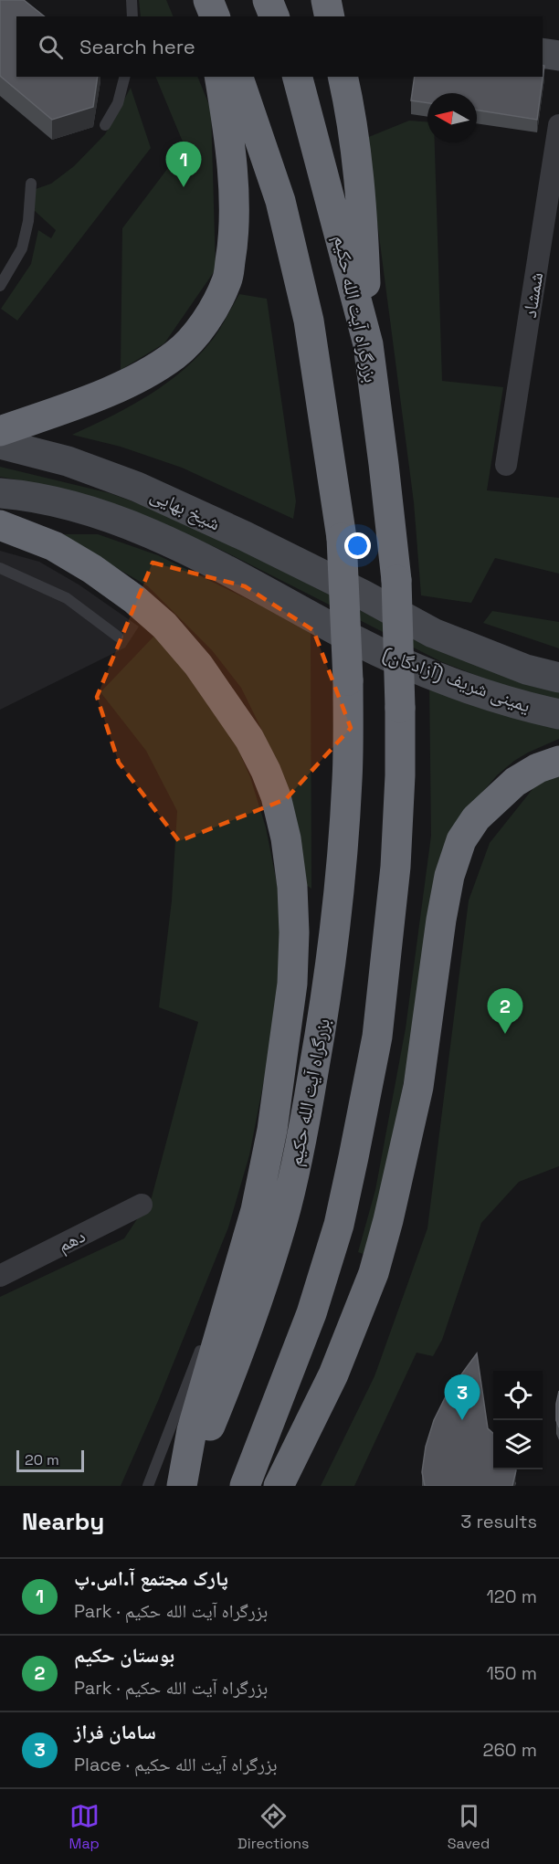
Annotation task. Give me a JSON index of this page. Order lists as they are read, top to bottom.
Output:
{
  "streets": {
    "highway": ["بزرگراه آیت الله حکیم"],
    "main road": ["شیخ بهایی", "یمینی شریف (آزادگان)"],
    "street": ["شمشاد", "دهم"]
  },
  "crossings": [
    ["شیخ بهایی", "یمینی شریف (آزادگان)"]
  ],
  "scale_bar": "20 m",
  "north": "left",
  "page": {
    "search": "Search here",
    "pins": ["1", "2", "3"],
    "scale": "20 m",
    "heading": ["Nearby", "3 results"],
    "list": [
      {
        "mark": "1",
        "name": "پارک مجتمع آ.اس.پ",
        "note": "Park · بزرگراه آیت الله حکیم",
        "value": "120 m"
      },
      {
        "mark": "2",
        "name": "بوستان حکیم",
        "note": "Park · بزرگراه آیت الله حکیم",
        "value": "150 m"
      },
      {
        "mark": "3",
        "name": "سامان فراز",
        "note": "Place · بزرگراه آیت الله حکیم",
        "value": "260 m"
      }
    ],
    "nav": ["Map", "Directions", "Saved"]
  }
}
